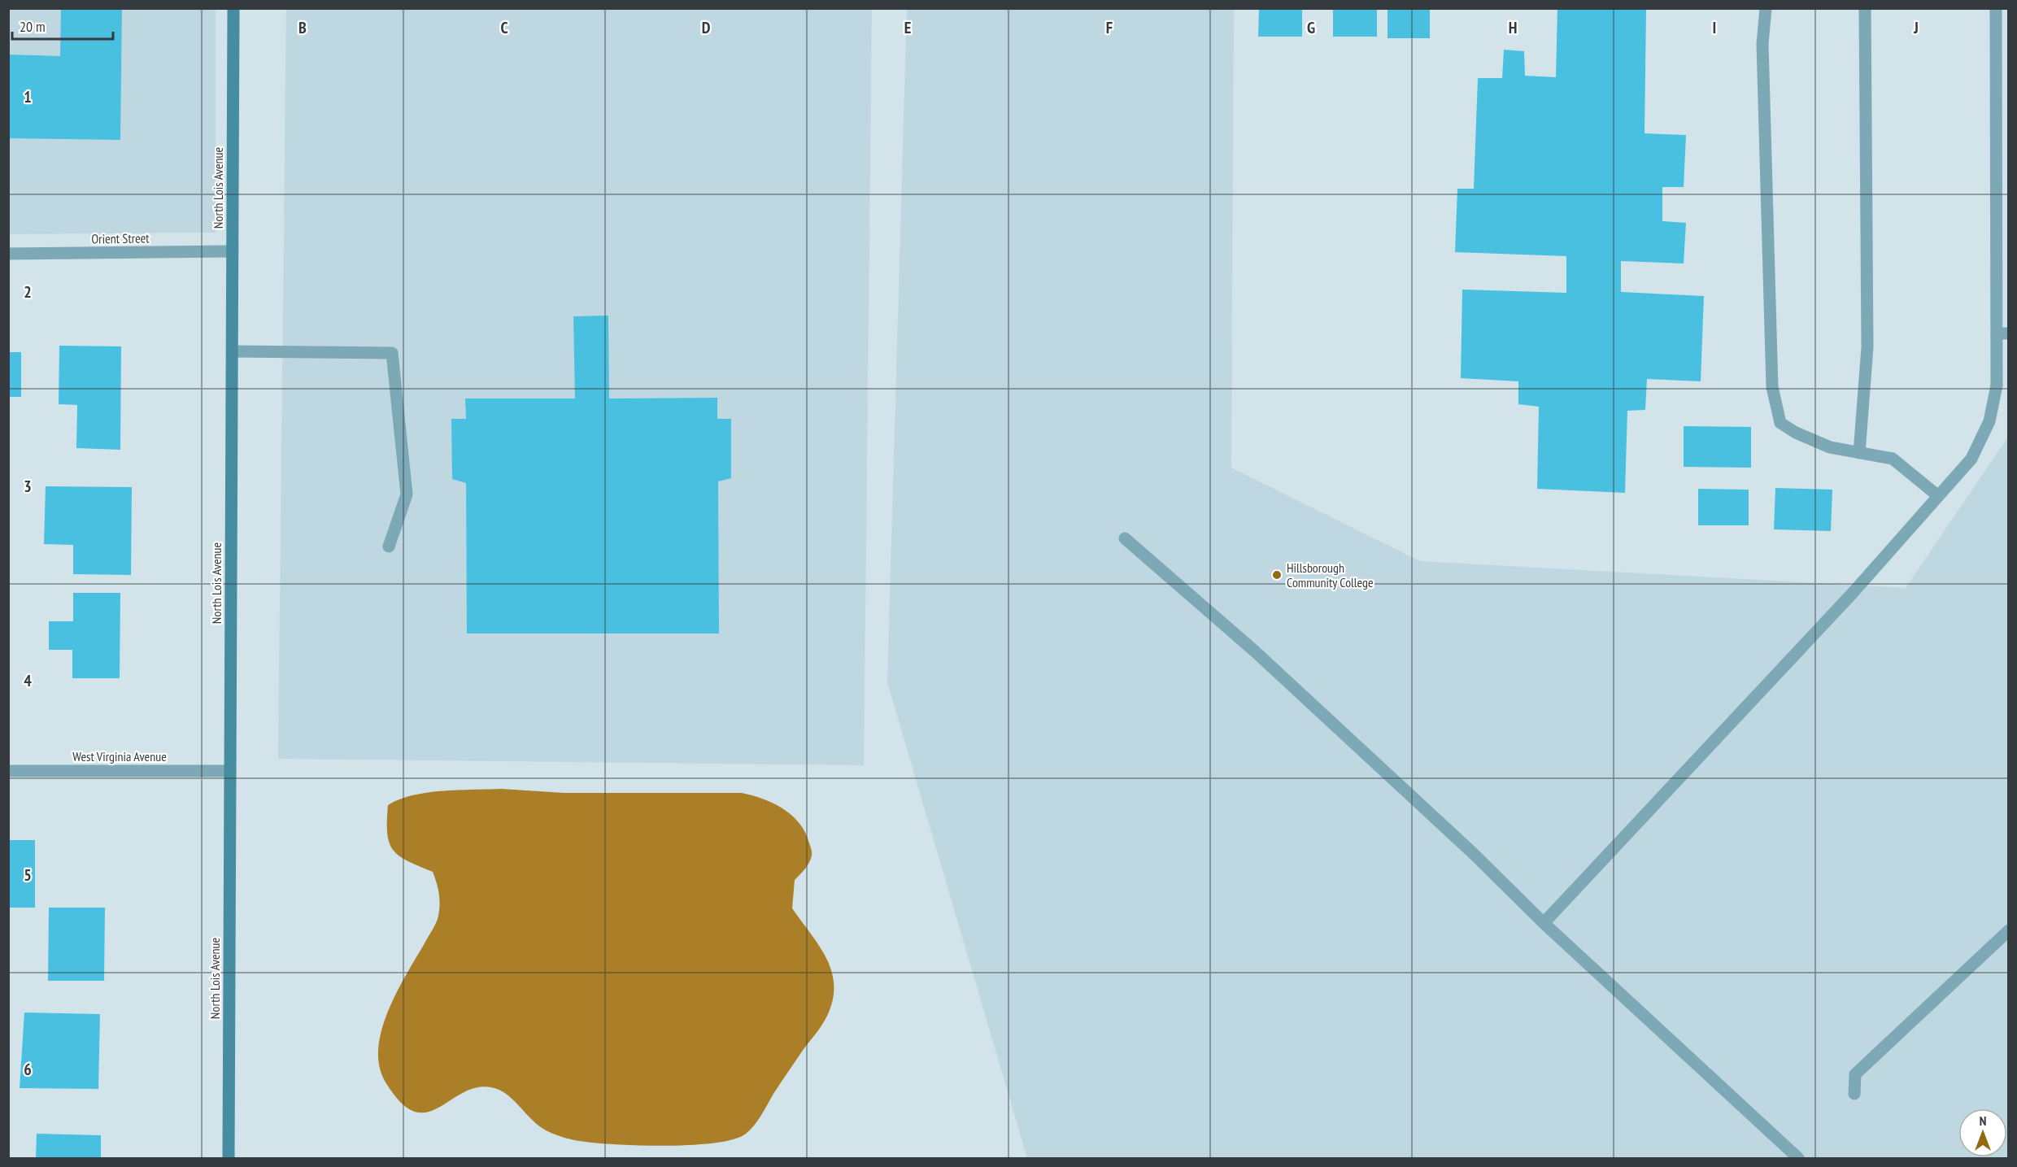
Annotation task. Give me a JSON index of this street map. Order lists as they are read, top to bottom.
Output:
{
  "streets": {
    "street": ["North Lois Avenue", "Orient Street", "West Virginia Avenue"]
  },
  "crossings": [
    ["North Lois Avenue", "Orient Street"],
    ["North Lois Avenue", "West Virginia Avenue"]
  ],
  "places": ["Hillsborough Community College"],
  "scale_bar": "20 m",
  "north": "top",
  "grid": {
    "columns": [
      "B",
      "C",
      "D",
      "E",
      "F",
      "G",
      "H",
      "I",
      "J"
    ],
    "rows": [
      "1",
      "2",
      "3",
      "4",
      "5",
      "6"
    ]
  }
}
